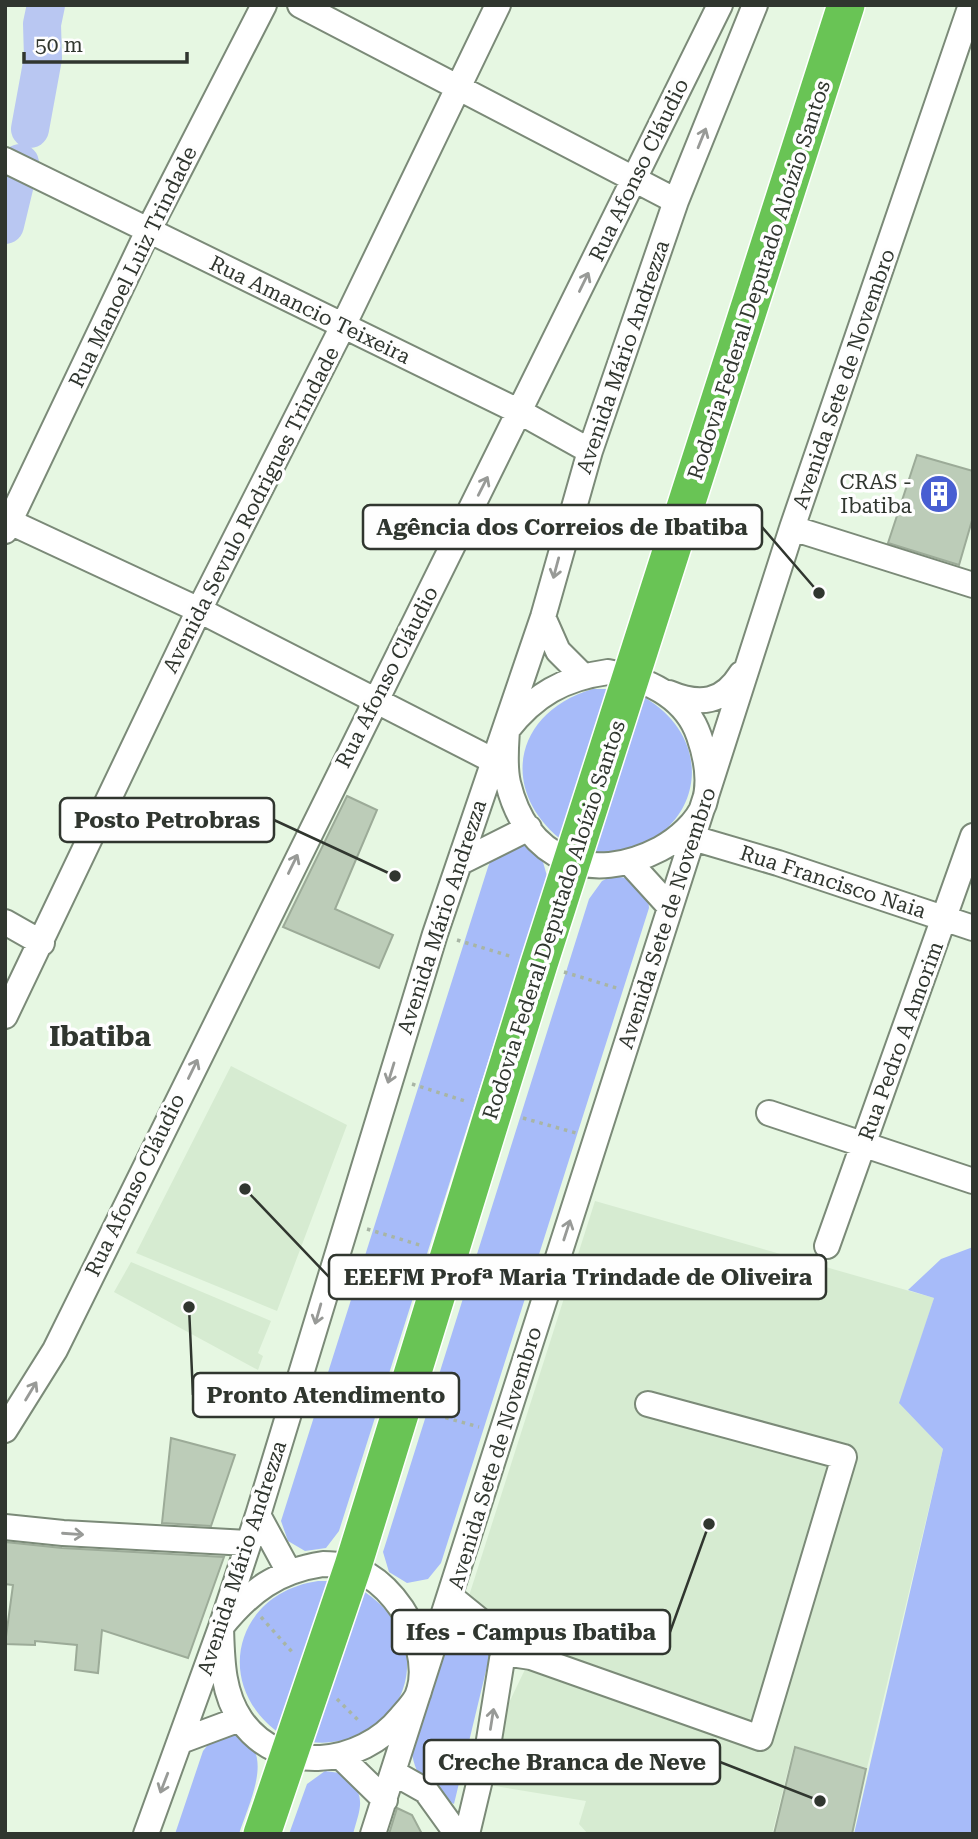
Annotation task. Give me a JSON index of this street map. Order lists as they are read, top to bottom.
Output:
{
  "streets": {
    "highway": ["Rodovia Federal Deputado Aloízio Santos"],
    "street": [
      "Rua Afonso Cláudio",
      "Rua Manoel Luiz Trindade",
      "Rua Amancio Teixeira",
      "Avenida Mário Andrezza",
      "Avenida Sete de Novembro",
      "Avenida Sevulo Rodrigues Trindade",
      "Rua Francisco Naia",
      "Rua Pedro A Amorim"
    ]
  },
  "crossings": [
    ["Rua Afonso Cláudio", "Rua Amancio Teixeira"],
    ["Rua Manoel Luiz Trindade", "Rua Amancio Teixeira"],
    ["Rua Amancio Teixeira", "Avenida Mário Andrezza"],
    ["Rua Amancio Teixeira", "Avenida Sevulo Rodrigues Trindade"],
    ["Avenida Sete de Novembro", "Rua Francisco Naia"],
    ["Rua Francisco Naia", "Rua Pedro A Amorim"]
  ],
  "one_way": ["Rua Afonso Cláudio", "Avenida Sete de Novembro"],
  "districts": ["Ibatiba"],
  "places": {
    "building": ["CRAS - Ibatiba"],
    "other": [
      "Agência dos Correios de Ibatiba",
      "Posto Petrobras",
      "EEEFM Profª Maria Trindade de Oliveira",
      "Pronto Atendimento",
      "Ifes - Campus Ibatiba",
      "Creche Branca de Neve"
    ]
  },
  "scale_bar": "50 m"
}
